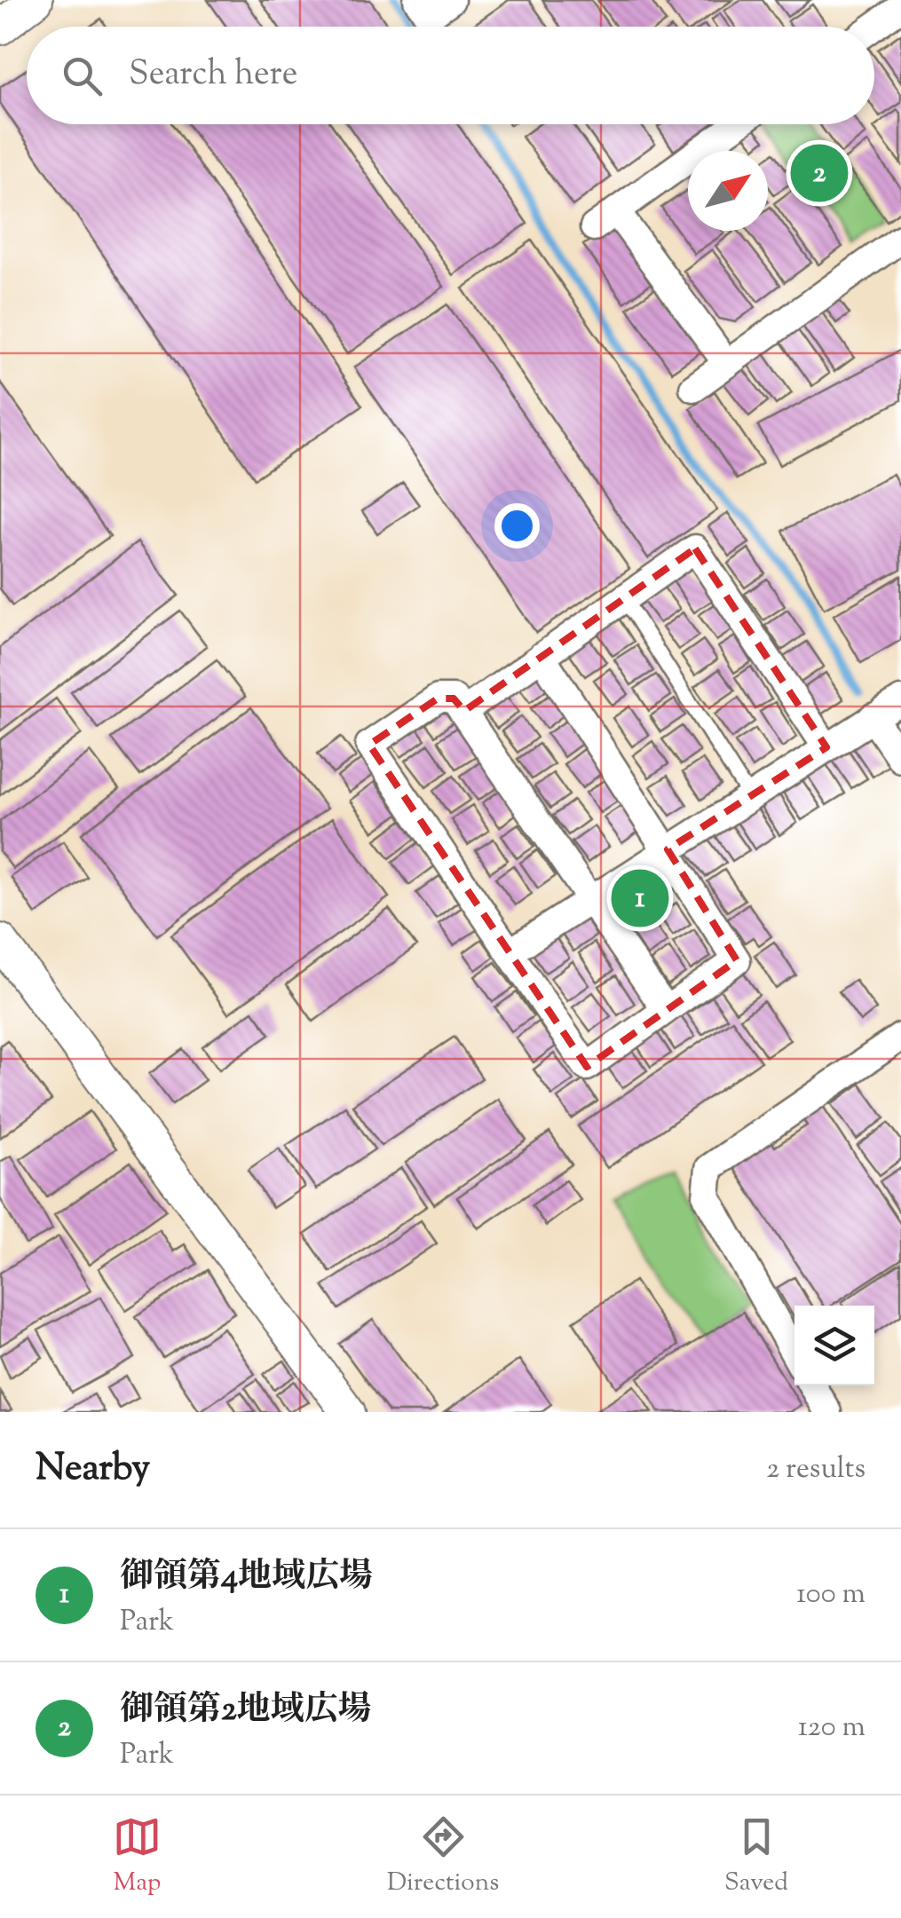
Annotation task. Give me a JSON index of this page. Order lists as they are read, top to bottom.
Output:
{
  "north": "top right",
  "page": {
    "search": "Search here",
    "pins": ["2", "1"],
    "heading": ["Nearby", "2 results"],
    "list": [
      {
        "mark": "1",
        "name": "御領第4地域広場",
        "note": "Park",
        "value": "100 m"
      },
      {
        "mark": "2",
        "name": "御領第2地域広場",
        "note": "Park",
        "value": "120 m"
      }
    ],
    "nav": ["Map", "Directions", "Saved"]
  }
}
